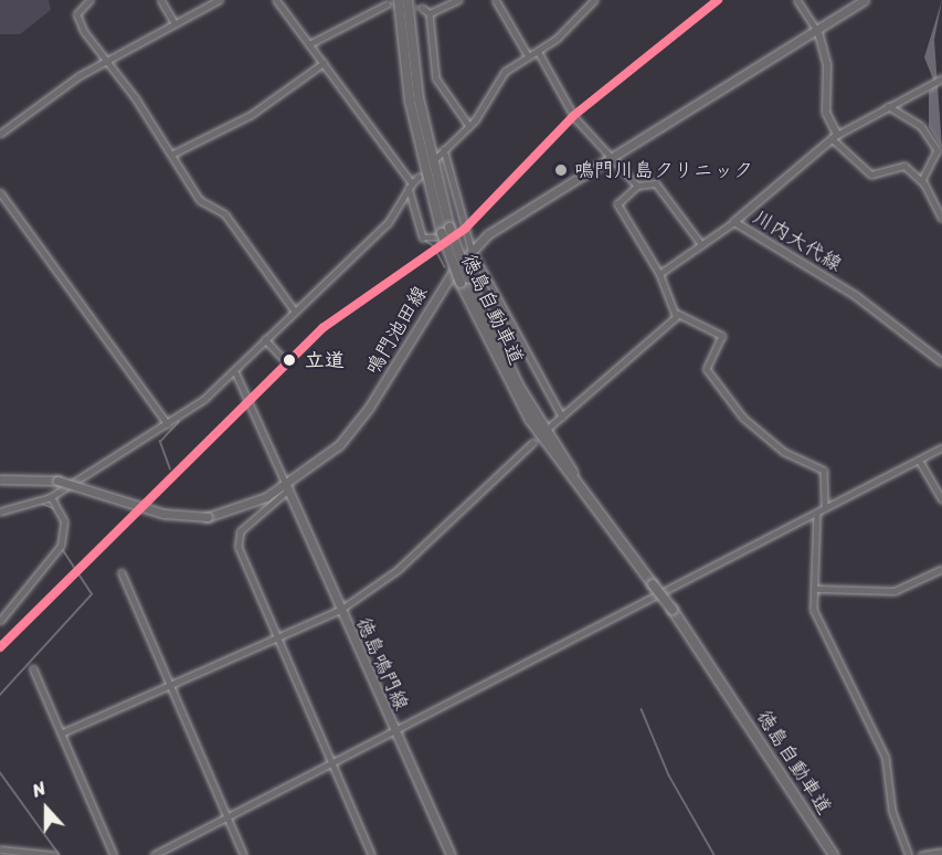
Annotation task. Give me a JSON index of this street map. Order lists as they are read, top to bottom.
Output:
{
  "streets": {
    "highway": ["徳島自動車道"],
    "main road": ["川内大代線", "鳴門池田線", "徳島鳴門線"]
  },
  "crossings": [
    ["鳴門池田線", "徳島鳴門線"]
  ],
  "places": ["鳴門川島クリニック", "立道"],
  "north": "top"
}
